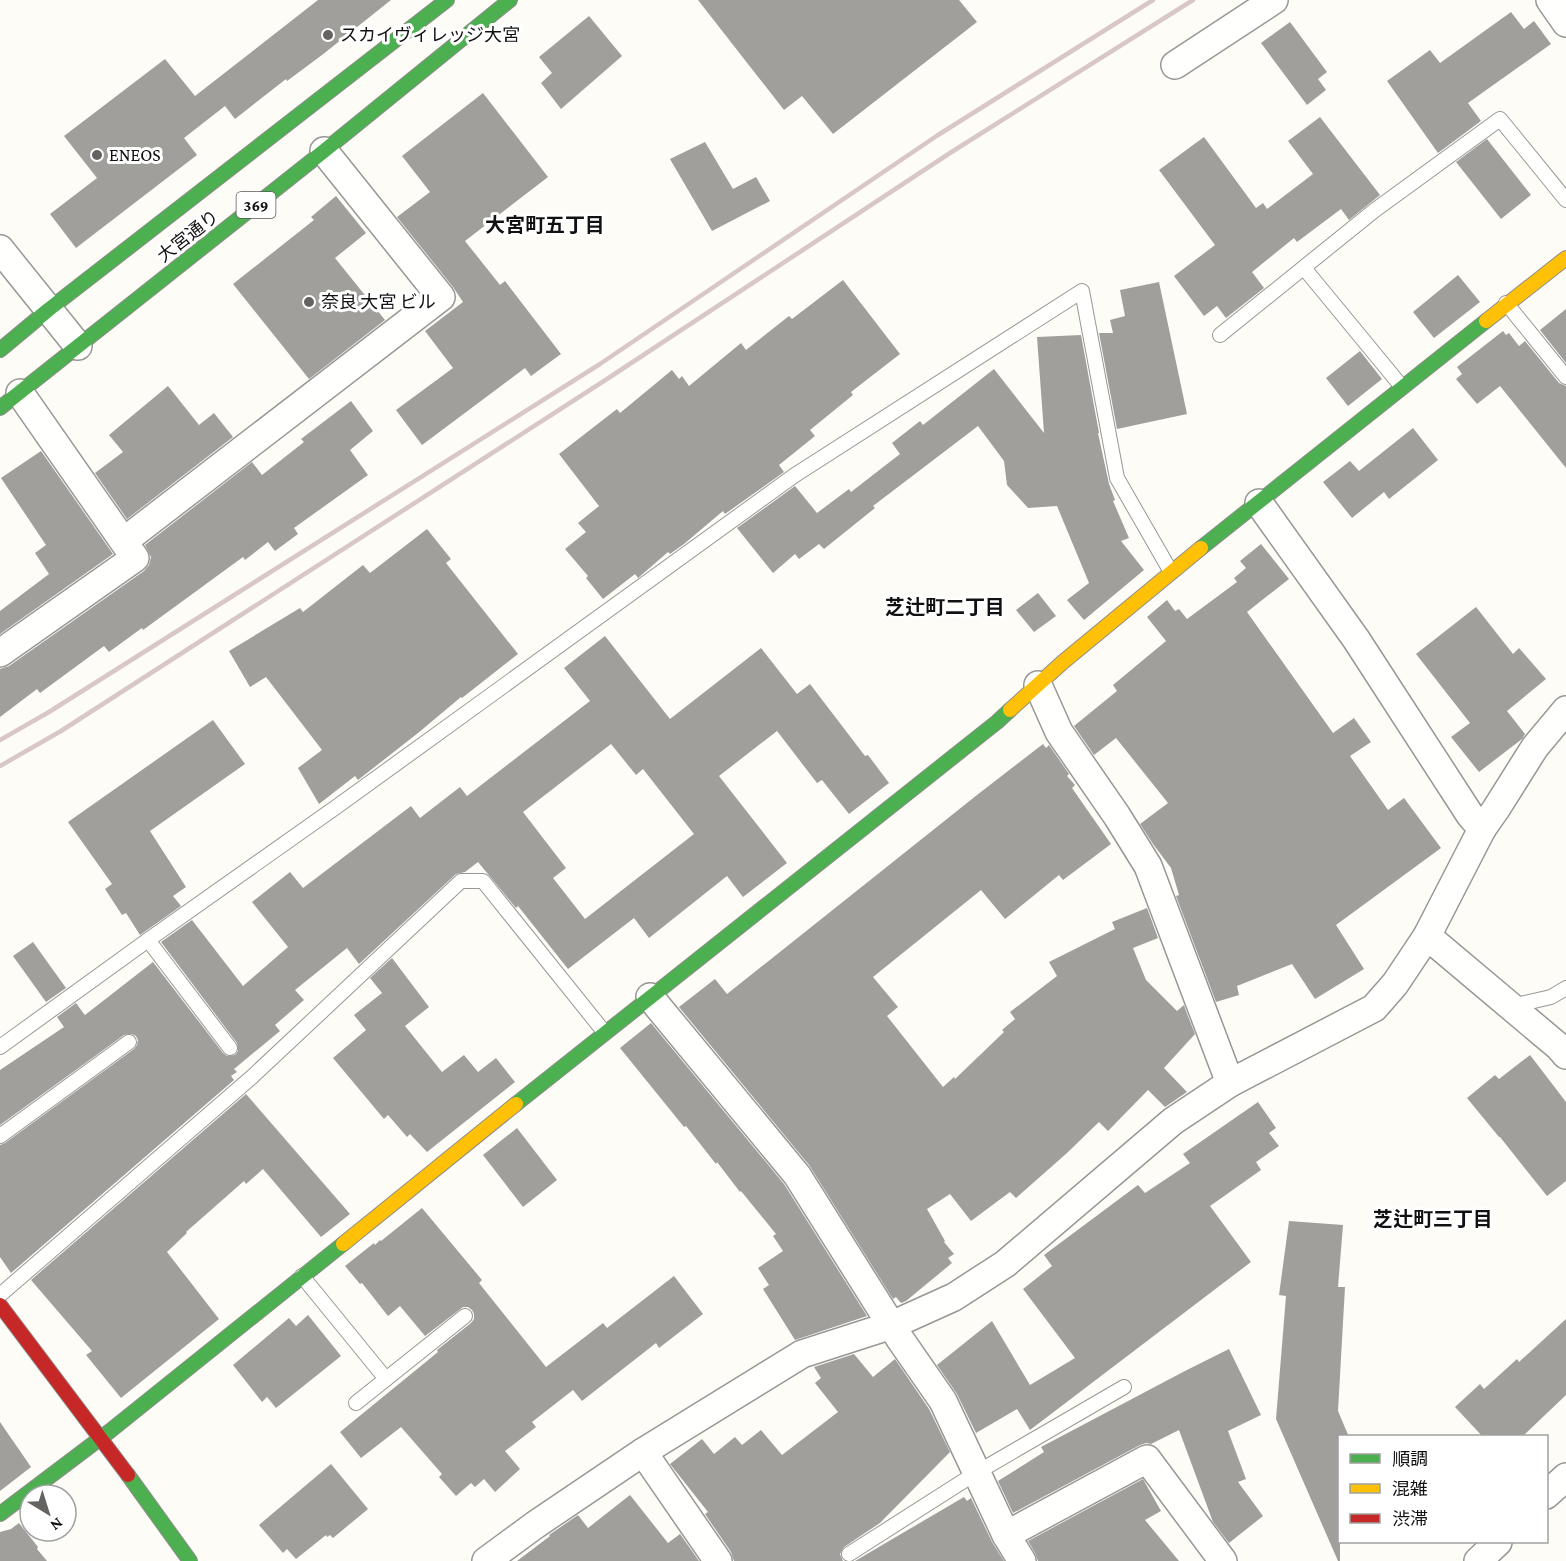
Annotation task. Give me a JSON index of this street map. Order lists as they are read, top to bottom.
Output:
{
  "streets": {
    "main road": ["369", "大宮通り"]
  },
  "districts": ["大宮町五丁目", "芝辻町二丁目", "芝辻町三丁目"],
  "places": ["スカイヴィレッジ大宮", "ENEOS", "奈良 大宮 ビル"],
  "legend": ["順調", "混雑", "渋滞"],
  "north": "bottom right"
}
